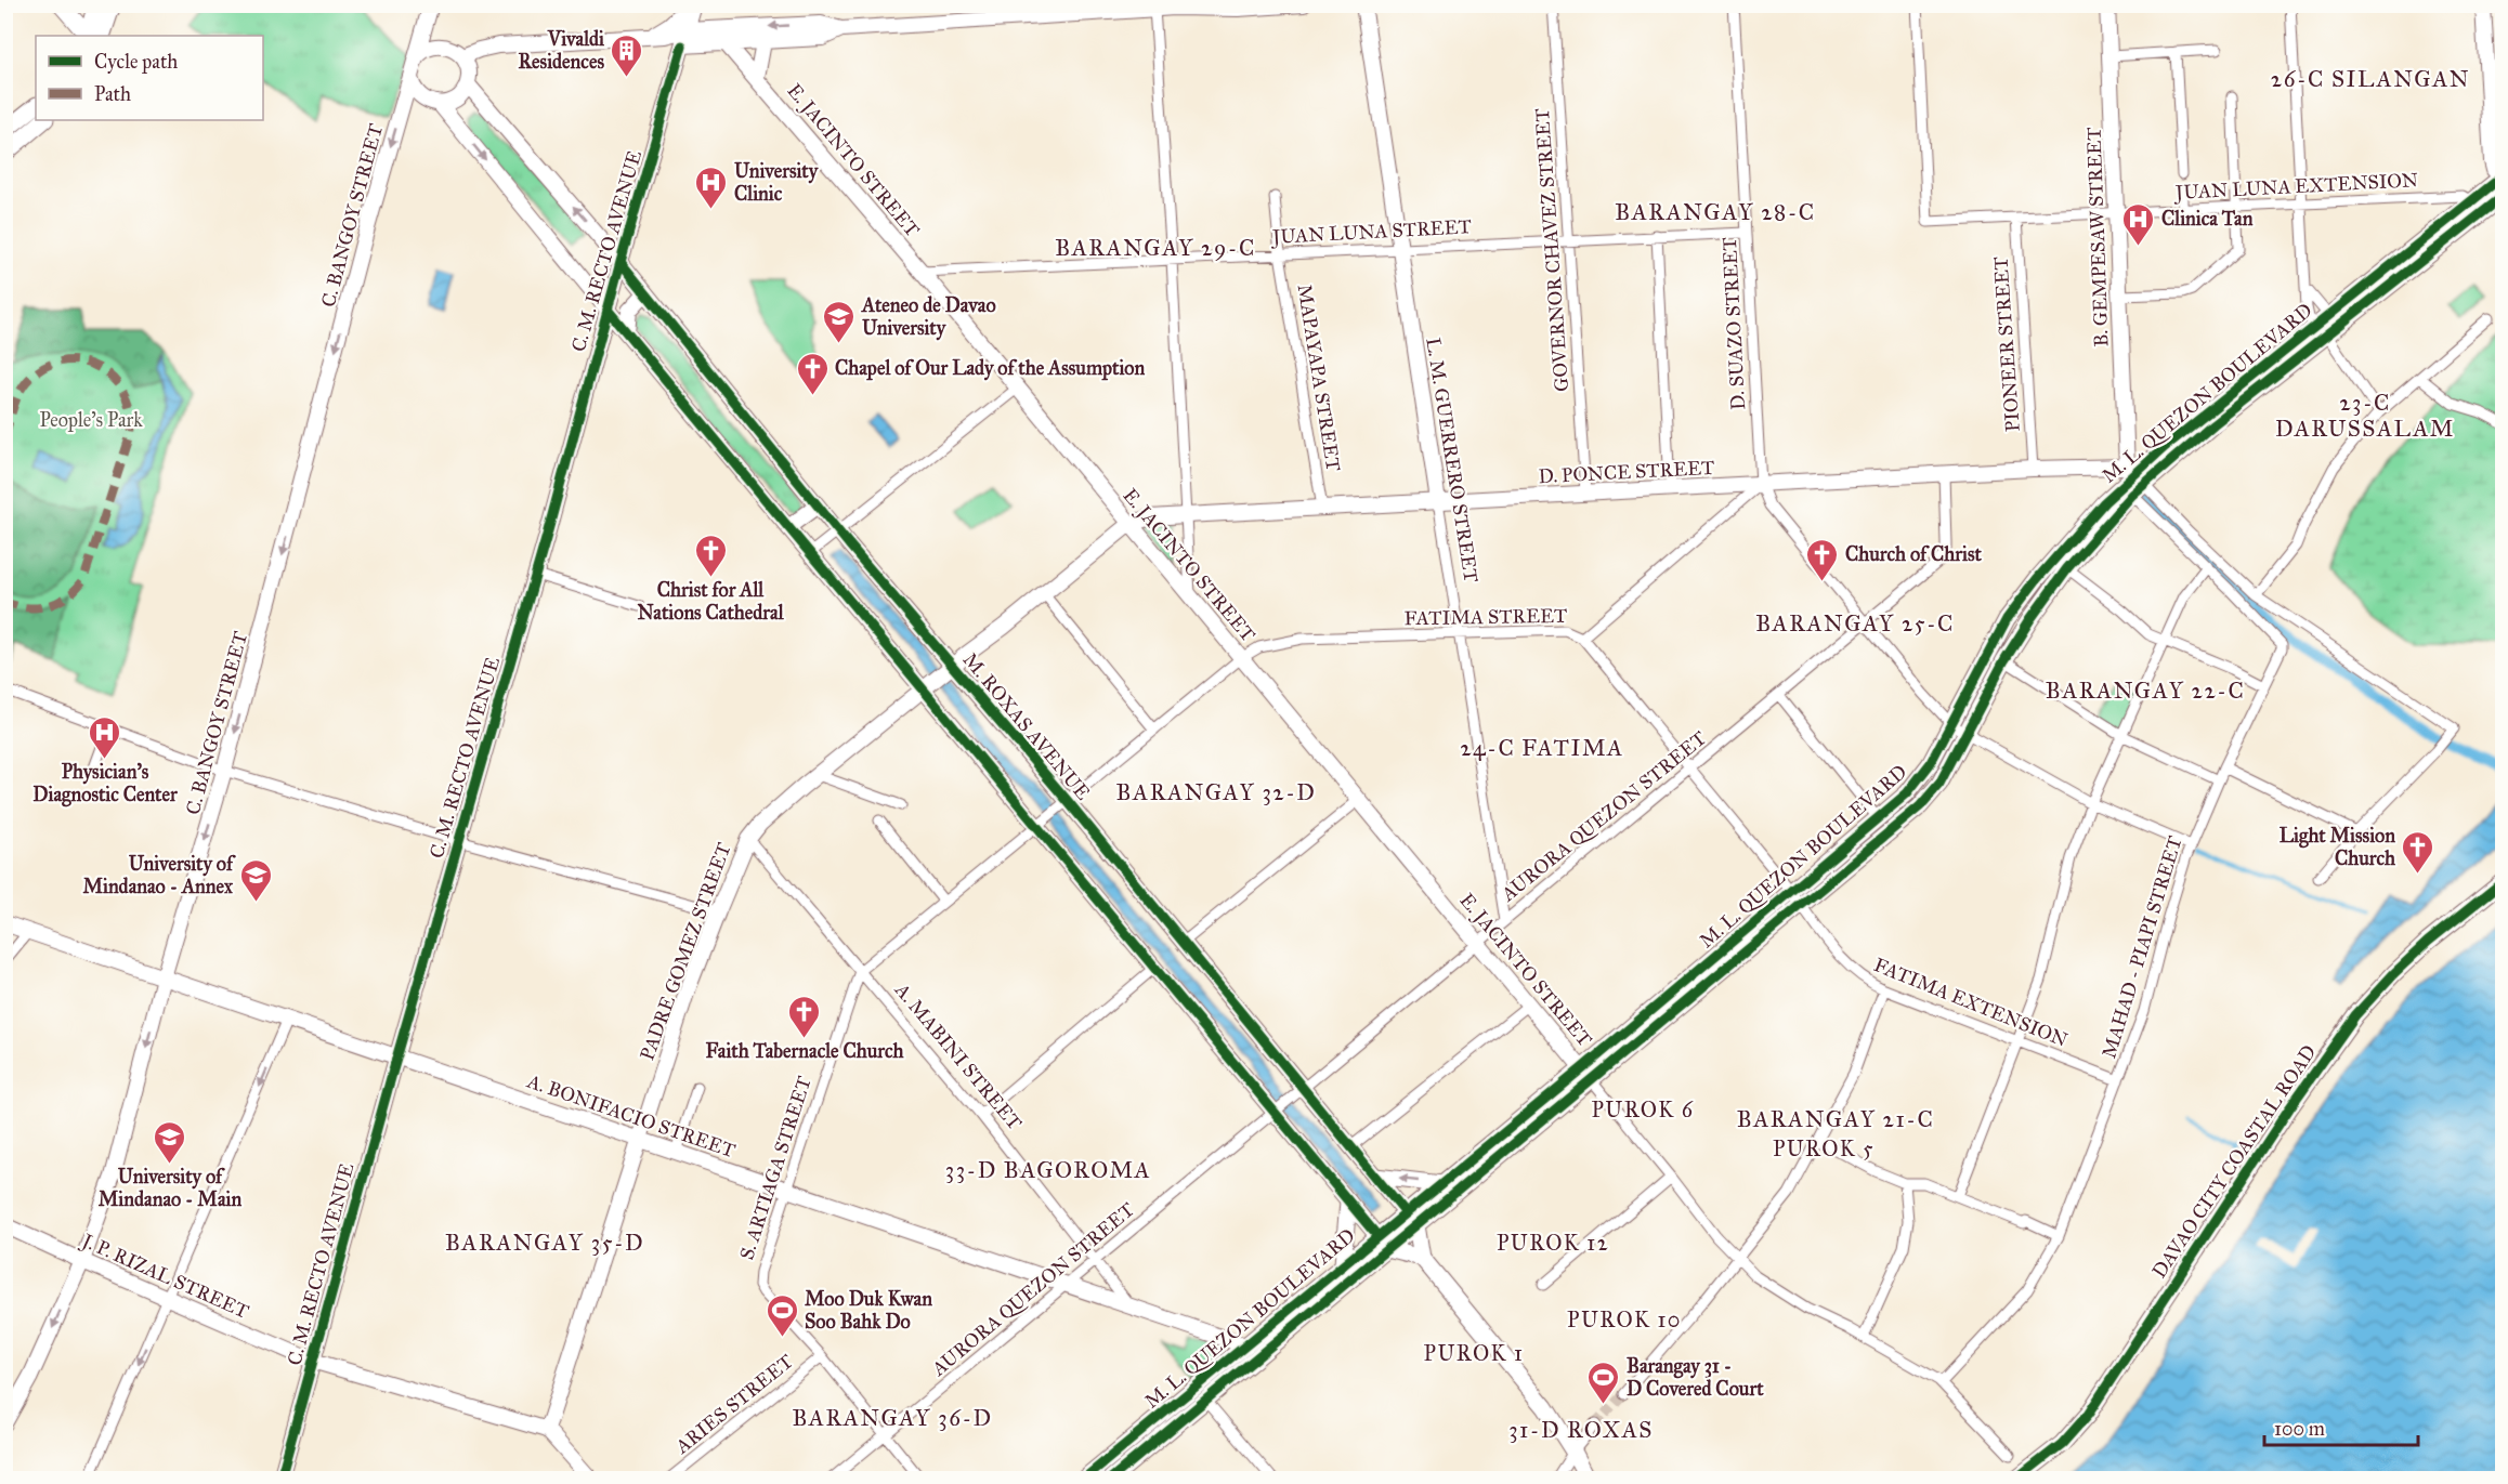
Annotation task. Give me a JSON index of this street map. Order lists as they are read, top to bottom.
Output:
{
  "streets": {
    "main road": [
      "E. JACINTO STREET",
      "C. BANGOY STREET",
      "B. GEMPESAW STREET",
      "C. M. RECTO AVENUE",
      "M. L. QUEZON BOULEVARD",
      "L. M. GUERRERO STREET",
      "D. PONCE STREET",
      "M. ROXAS AVENUE",
      "PADRE GOMEZ STREET",
      "A. BONIFACIO STREET",
      "DAVAO CITY COASTAL ROAD",
      "J. P. RIZAL STREET"
    ],
    "street": [
      "JUAN LUNA EXTENSION",
      "JUAN LUNA STREET",
      "GOVERNOR CHAVEZ STREET",
      "D. SUAZO STREET",
      "PIONEER STREET",
      "MAPAYAPA STREET",
      "FATIMA STREET",
      "AURORA QUEZON STREET",
      "MAHAD - PIAPI STREET",
      "FATIMA EXTENSION",
      "A. MABINI STREET",
      "S. ARTIAGA STREET",
      "ARIES STREET"
    ]
  },
  "crossings": [
    ["E. JACINTO STREET", "JUAN LUNA STREET"],
    ["E. JACINTO STREET", "M. L. QUEZON BOULEVARD"],
    ["E. JACINTO STREET", "D. PONCE STREET"],
    ["E. JACINTO STREET", "FATIMA STREET"],
    ["E. JACINTO STREET", "AURORA QUEZON STREET"],
    ["E. JACINTO STREET", "PADRE GOMEZ STREET"],
    ["JUAN LUNA EXTENSION", "B. GEMPESAW STREET"],
    ["JUAN LUNA EXTENSION", "PIONEER STREET"],
    ["JUAN LUNA EXTENSION", "M. L. QUEZON BOULEVARD"],
    ["C. BANGOY STREET", "M. ROXAS AVENUE"],
    ["C. BANGOY STREET", "A. BONIFACIO STREET"],
    ["C. BANGOY STREET", "J. P. RIZAL STREET"],
    ["JUAN LUNA STREET", "GOVERNOR CHAVEZ STREET"],
    ["JUAN LUNA STREET", "D. SUAZO STREET"],
    ["JUAN LUNA STREET", "MAPAYAPA STREET"],
    ["JUAN LUNA STREET", "L. M. GUERRERO STREET"],
    ["B. GEMPESAW STREET", "M. L. QUEZON BOULEVARD"],
    ["B. GEMPESAW STREET", "D. PONCE STREET"],
    ["GOVERNOR CHAVEZ STREET", "D. PONCE STREET"],
    ["C. M. RECTO AVENUE", "M. ROXAS AVENUE"],
    ["C. M. RECTO AVENUE", "A. BONIFACIO STREET"],
    ["C. M. RECTO AVENUE", "J. P. RIZAL STREET"],
    ["D. SUAZO STREET", "D. PONCE STREET"],
    ["PIONEER STREET", "D. PONCE STREET"],
    ["MAPAYAPA STREET", "D. PONCE STREET"],
    ["M. L. QUEZON BOULEVARD", "D. PONCE STREET"],
    ["M. L. QUEZON BOULEVARD", "FATIMA STREET"],
    ["M. L. QUEZON BOULEVARD", "M. ROXAS AVENUE"],
    ["M. L. QUEZON BOULEVARD", "FATIMA EXTENSION"],
    ["M. L. QUEZON BOULEVARD", "A. BONIFACIO STREET"],
    ["L. M. GUERRERO STREET", "D. PONCE STREET"],
    ["L. M. GUERRERO STREET", "FATIMA STREET"],
    ["L. M. GUERRERO STREET", "AURORA QUEZON STREET"],
    ["D. PONCE STREET", "AURORA QUEZON STREET"],
    ["D. PONCE STREET", "PADRE GOMEZ STREET"],
    ["FATIMA STREET", "M. ROXAS AVENUE"],
    ["FATIMA STREET", "AURORA QUEZON STREET"],
    ["FATIMA STREET", "FATIMA EXTENSION"],
    ["FATIMA STREET", "A. MABINI STREET"],
    ["FATIMA STREET", "S. ARTIAGA STREET"],
    ["M. ROXAS AVENUE", "AURORA QUEZON STREET"],
    ["M. ROXAS AVENUE", "PADRE GOMEZ STREET"],
    ["AURORA QUEZON STREET", "A. MABINI STREET"],
    ["AURORA QUEZON STREET", "A. BONIFACIO STREET"],
    ["AURORA QUEZON STREET", "S. ARTIAGA STREET"],
    ["MAHAD - PIAPI STREET", "FATIMA EXTENSION"],
    ["PADRE GOMEZ STREET", "A. MABINI STREET"],
    ["PADRE GOMEZ STREET", "A. BONIFACIO STREET"],
    ["PADRE GOMEZ STREET", "J. P. RIZAL STREET"],
    ["A. MABINI STREET", "A. BONIFACIO STREET"],
    ["A. MABINI STREET", "S. ARTIAGA STREET"],
    ["A. BONIFACIO STREET", "S. ARTIAGA STREET"],
    ["S. ARTIAGA STREET", "ARIES STREET"]
  ],
  "one_way": ["C. BANGOY STREET"],
  "districts": [
    "26-C SILANGAN",
    "BARANGAY 28-C",
    "BARANGAY 29-C",
    "23-C DARUSSALAM",
    "BARANGAY 25-C",
    "BARANGAY 22-C",
    "24-C FATIMA",
    "BARANGAY 32-D",
    "PUROK 6",
    "BARANGAY 21-C",
    "PUROK 5",
    "33-D BAGOROMA",
    "BARANGAY 35-D",
    "PUROK 12",
    "PUROK 10",
    "PUROK 1",
    "BARANGAY 36-D",
    "31-D ROXAS"
  ],
  "parks": ["People's Park"],
  "places": {
    "building": ["Vivaldi Residences"],
    "hospital": ["University Clinic", "Clinica Tan", "Physician's Diagnostic Center"],
    "school or university": ["Ateneo de Davao University", "University of Mindanao - Annex", "University of Mindanao - Main"],
    "church": [
      "Chapel of Our Lady of the Assumption",
      "Christ for All Nations Cathedral",
      "Church of Christ",
      "Light Mission Church",
      "Faith Tabernacle Church"
    ],
    "sports": ["Moo Duk Kwan Soo Bahk Do", "Barangay 31 - D Covered Court"]
  },
  "legend": ["Cycle path", "Path"],
  "scale_bar": "100 m"
}
